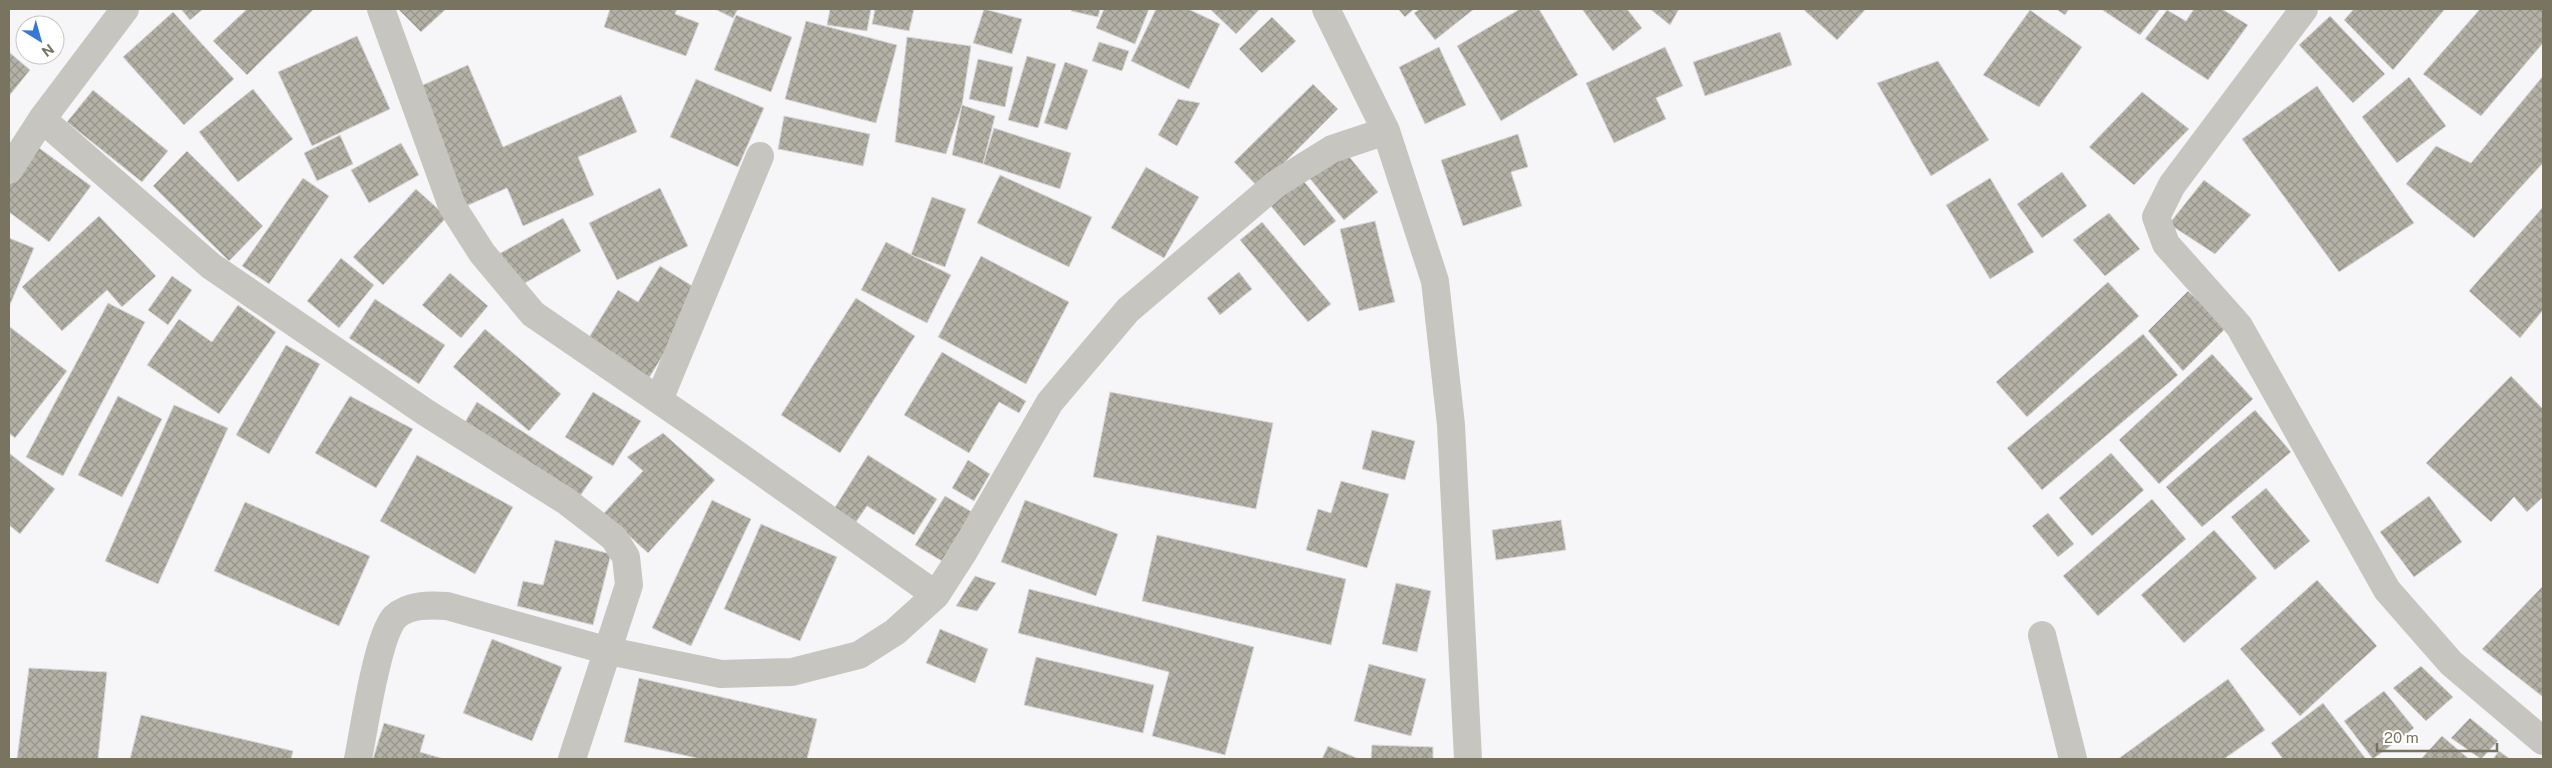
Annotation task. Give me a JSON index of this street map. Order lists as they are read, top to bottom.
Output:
{
  "scale_bar": "20 m",
  "north": "bottom right"
}
